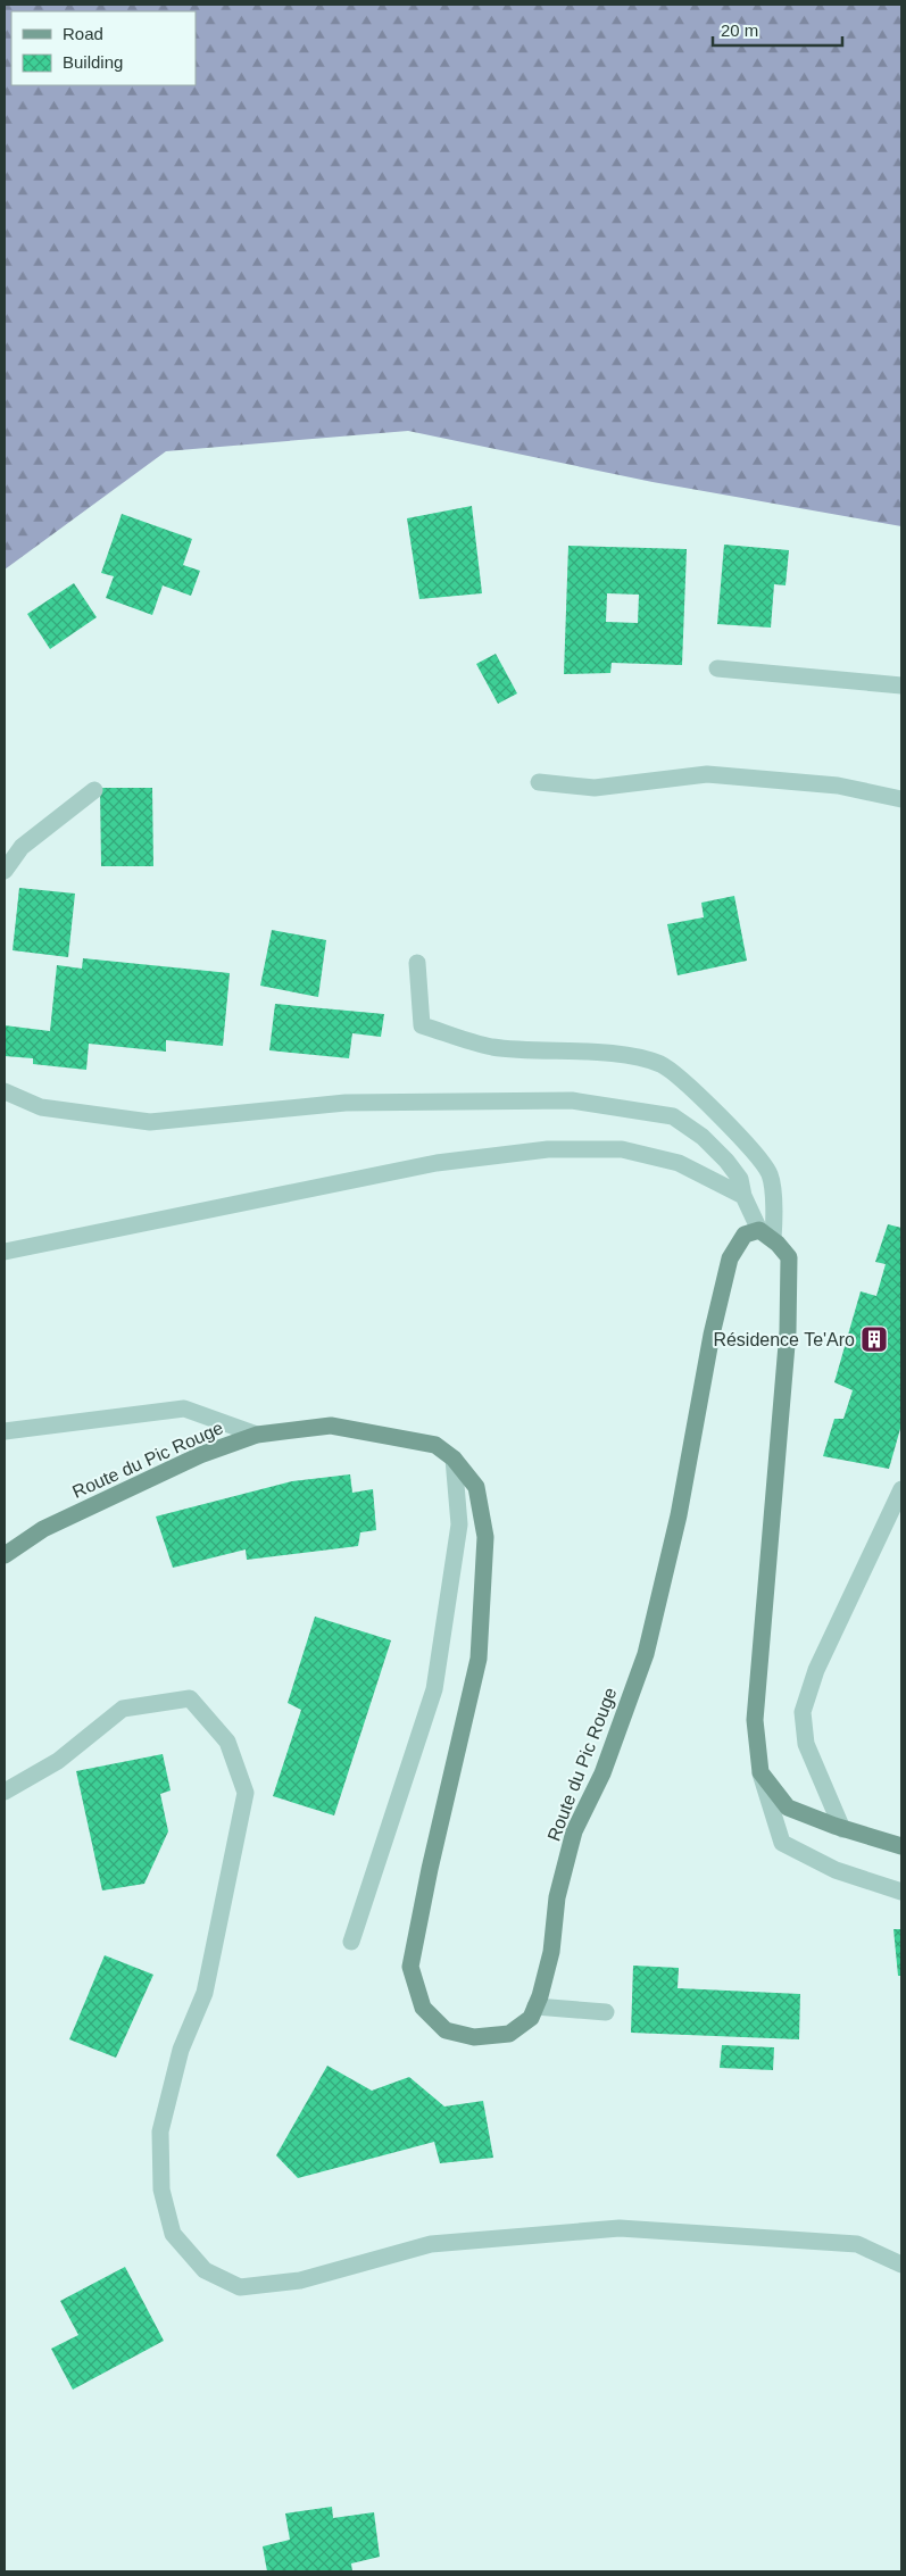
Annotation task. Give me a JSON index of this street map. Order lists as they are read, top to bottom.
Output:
{
  "streets": {
    "street": ["Route du Pic Rouge"]
  },
  "places": {
    "building": ["Résidence Te'Aro"]
  },
  "legend": ["Road", "Building"],
  "scale_bar": "20 m"
}
